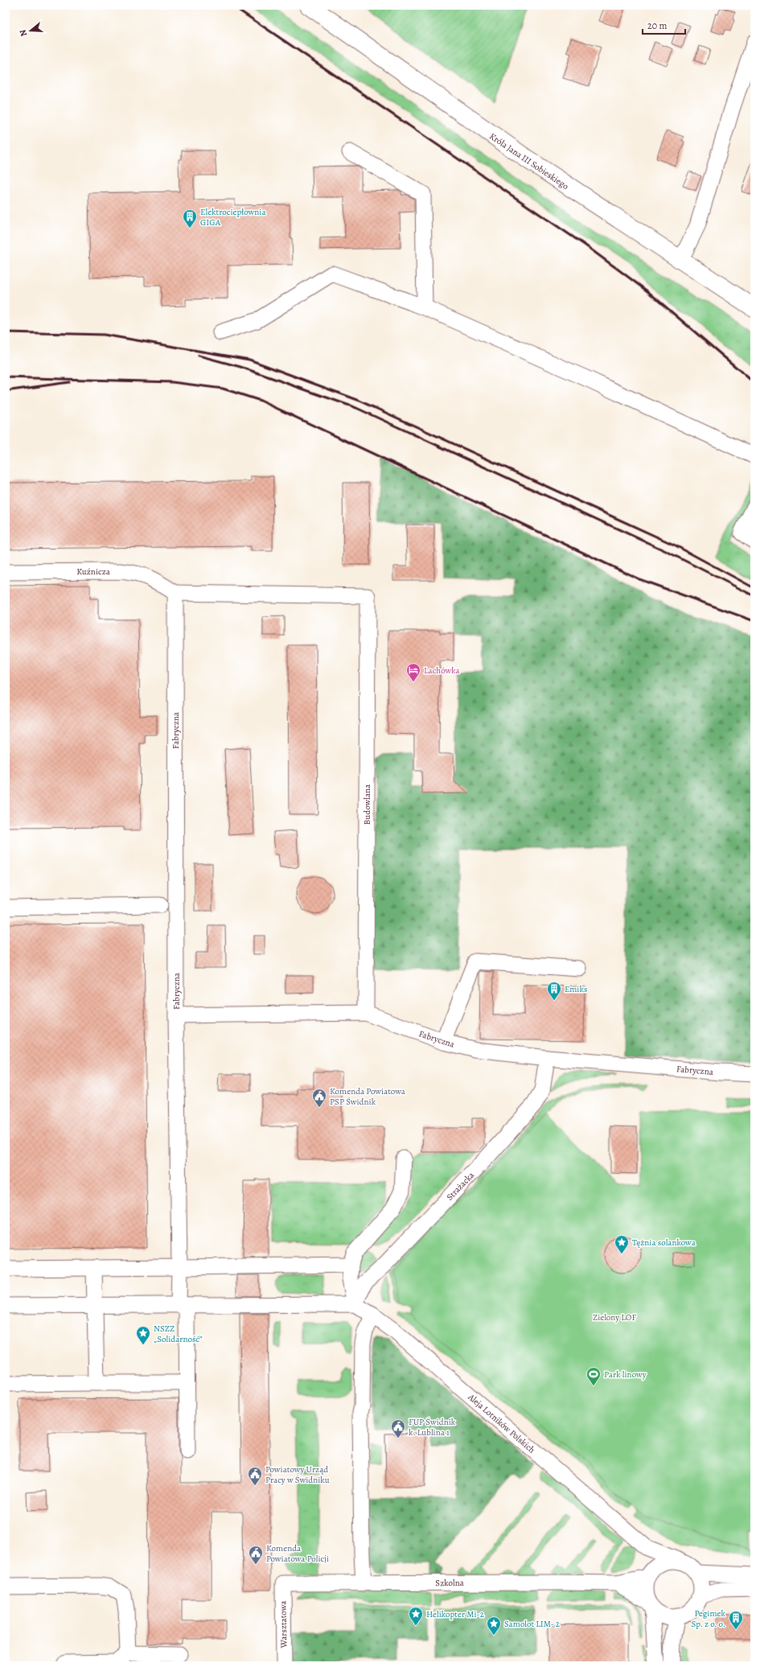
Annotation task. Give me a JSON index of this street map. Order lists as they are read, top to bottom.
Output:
{
  "streets": {
    "main road": ["Króla Jana III Sobieskiego"],
    "street": [
      "Kuźnicza",
      "Fabryczna",
      "Budowlana",
      "Strażacka",
      "Aleja Lotników Polskich",
      "Szkolna",
      "Warsztatowa"
    ]
  },
  "crossings": [
    ["Kuźnicza", "Fabryczna"],
    ["Kuźnicza", "Budowlana"],
    ["Fabryczna", "Budowlana"],
    ["Fabryczna", "Strażacka"],
    ["Strażacka", "Aleja Lotników Polskich"],
    ["Aleja Lotników Polskich", "Szkolna"],
    ["Szkolna", "Warsztatowa"]
  ],
  "parks": ["Zielony LOF"],
  "places": {
    "building": ["Elektrociepłownia GIGA", "Emiks", "Pegimek Sp. z o. o."],
    "hotel": ["Lachówka"],
    "public building": [
      "Komenda Powiatowa PSP Świdnik",
      "FUP Świdnik k. Lublina 1",
      "Powiatowy Urząd Pracy w Świdniku",
      "Komenda Powiatowa Policji"
    ],
    "place": [
      "Tężnia solankowa",
      "NSZZ „Solidarność”",
      "Helikopter Mi-2",
      "Samolot LIM- 2"
    ],
    "sports": ["Park linowy"]
  },
  "scale_bar": "20 m",
  "north": "left"
}
